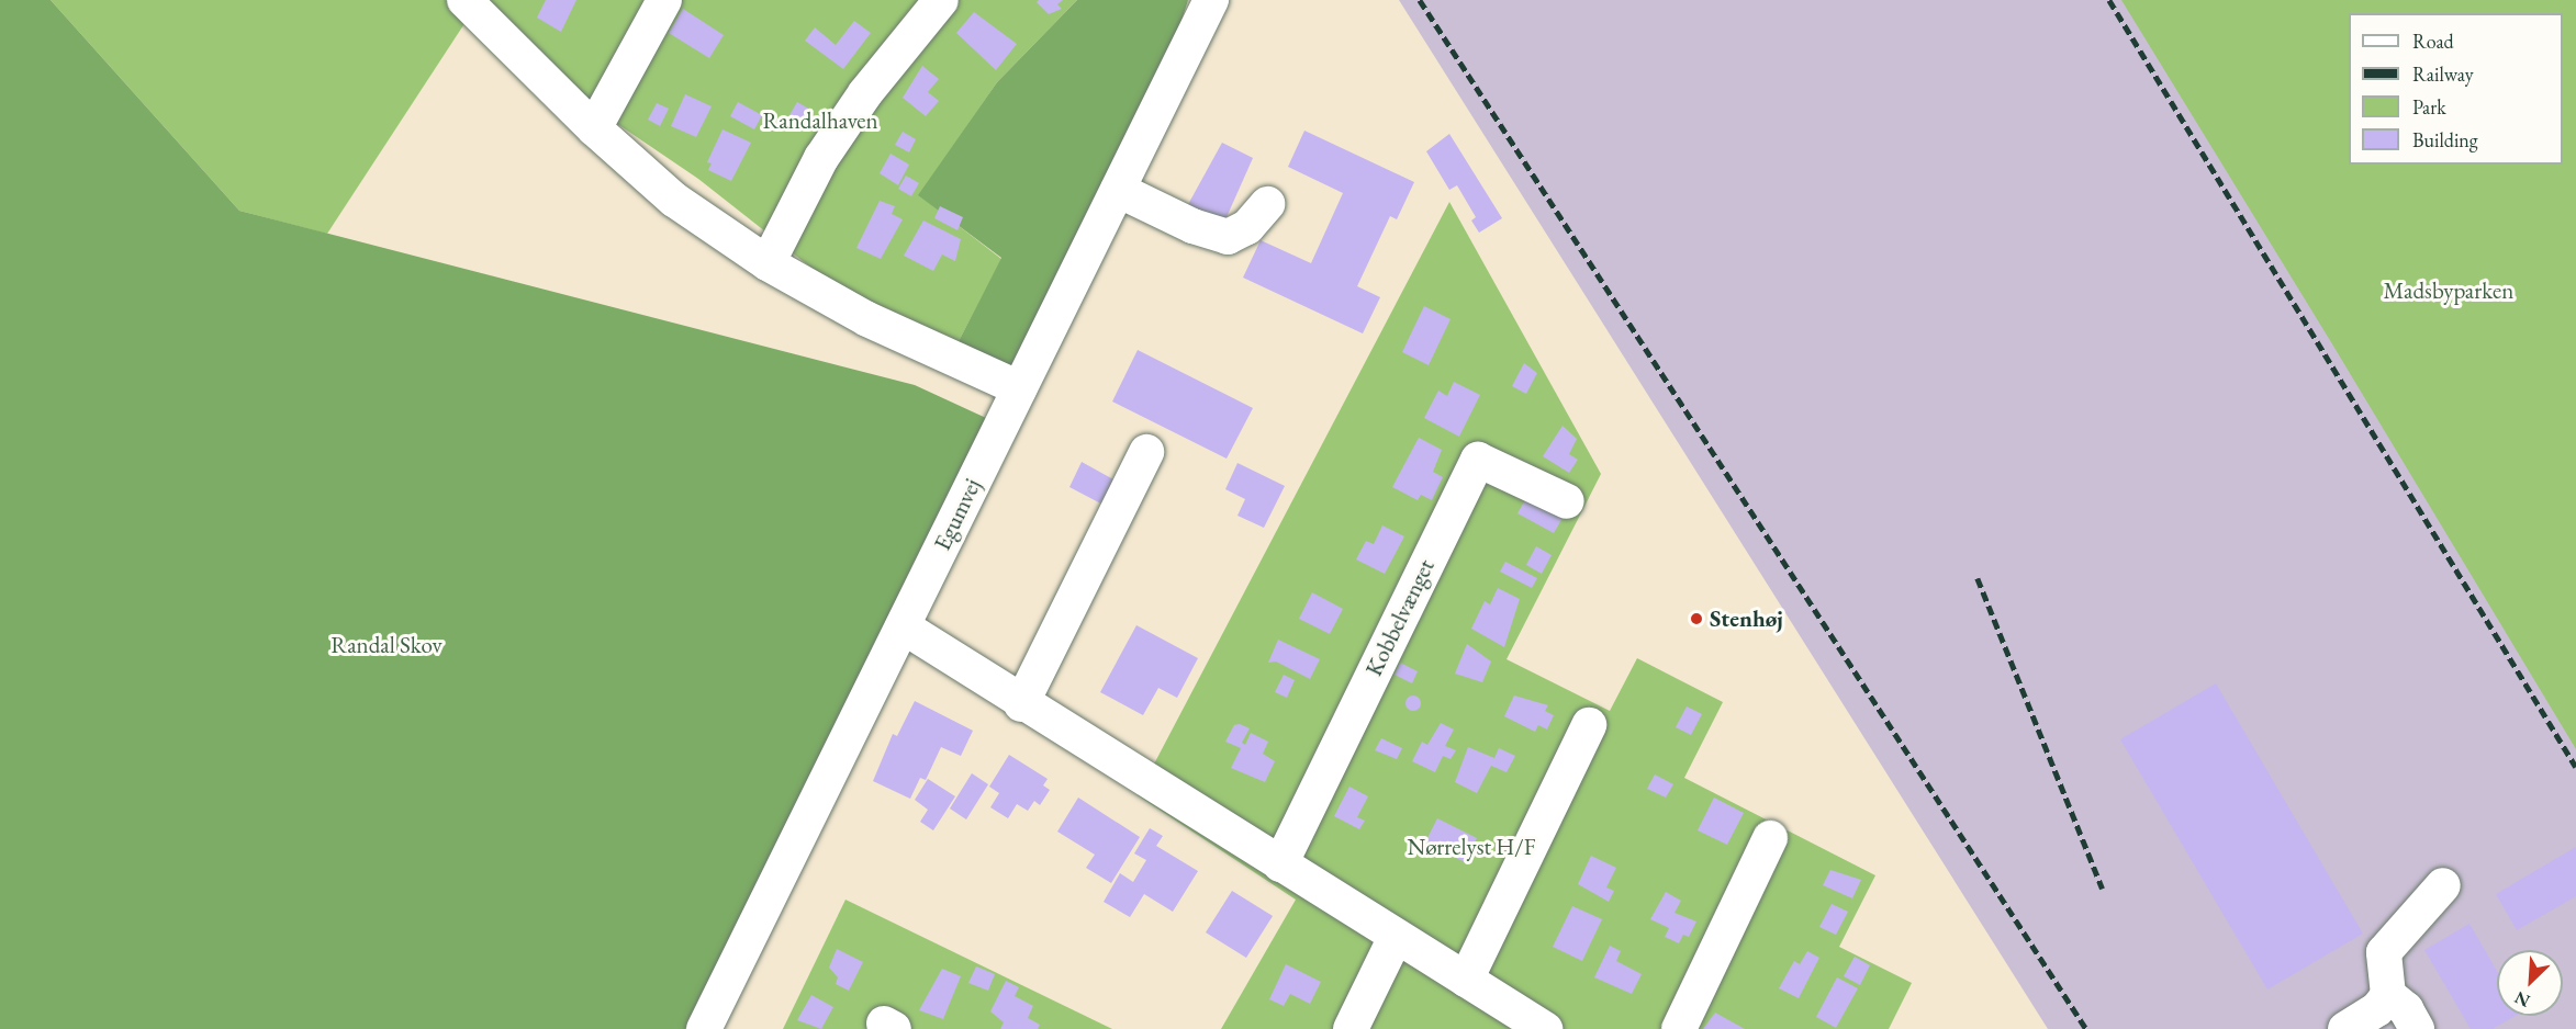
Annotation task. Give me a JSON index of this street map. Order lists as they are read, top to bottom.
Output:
{
  "streets": {
    "street": ["Egumvej", "Kobbelvænget"]
  },
  "parks": [
    "Randalhaven",
    "Madsbyparken",
    "Randal Skov",
    "Nørrelyst H/F"
  ],
  "places": ["Stenhøj"],
  "legend": [
    "Road",
    "Railway",
    "Park",
    "Building"
  ],
  "north": "bottom left"
}
